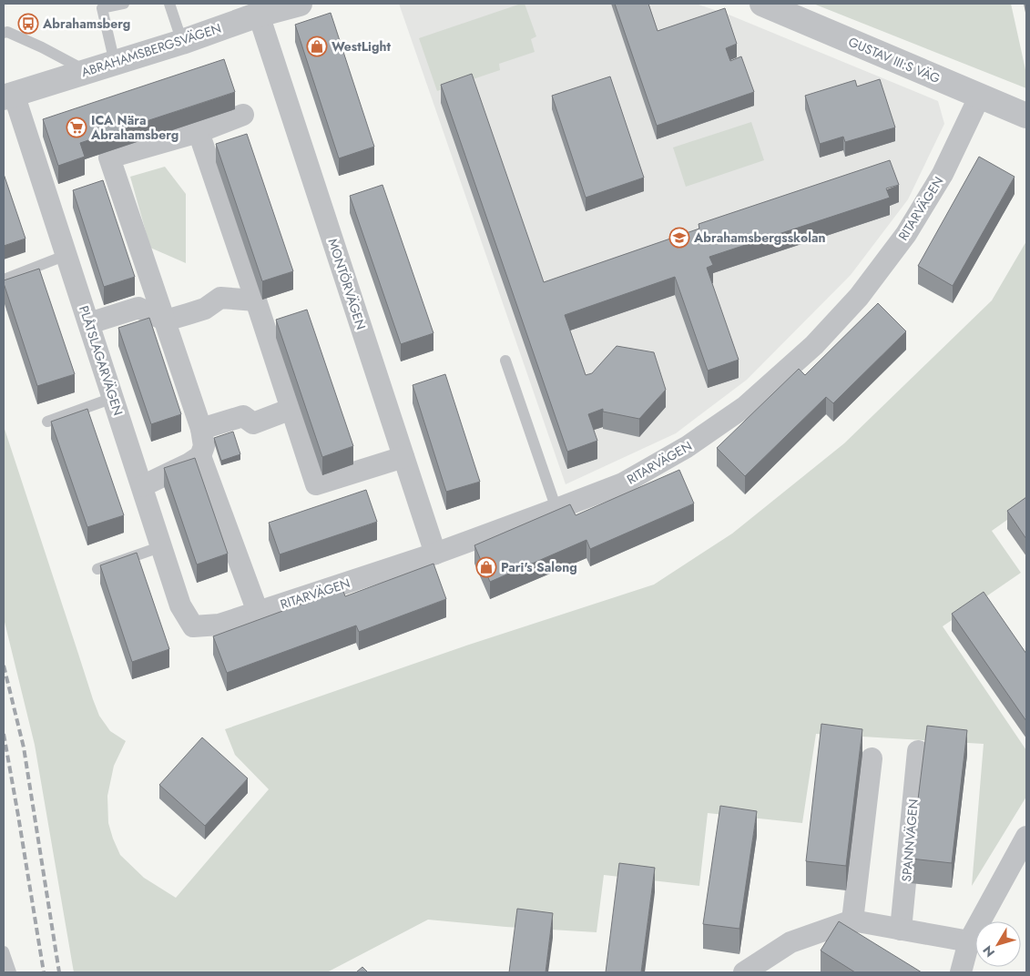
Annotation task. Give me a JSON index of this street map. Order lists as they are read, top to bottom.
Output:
{
  "streets": {
    "street": [
      "ABRAHAMSBERGSVÄGEN",
      "GUSTAV III:S VÄG",
      "RITARVÄGEN",
      "MONTÖRVÄGEN",
      "PLÅTSLAGARVÄGEN",
      "SPANNVÄGEN"
    ]
  },
  "crossings": [
    ["ABRAHAMSBERGSVÄGEN", "MONTÖRVÄGEN"],
    ["ABRAHAMSBERGSVÄGEN", "PLÅTSLAGARVÄGEN"],
    ["GUSTAV III:S VÄG", "RITARVÄGEN"],
    ["RITARVÄGEN", "MONTÖRVÄGEN"],
    ["RITARVÄGEN", "PLÅTSLAGARVÄGEN"]
  ],
  "places": {
    "bus stop": ["Abrahamsberg"],
    "shop": ["WestLight", "Pari's Salong"],
    "supermarket": ["ICA Nära Abrahamsberg"],
    "school or university": ["Abrahamsbergsskolan"]
  },
  "north": "bottom left"
}
